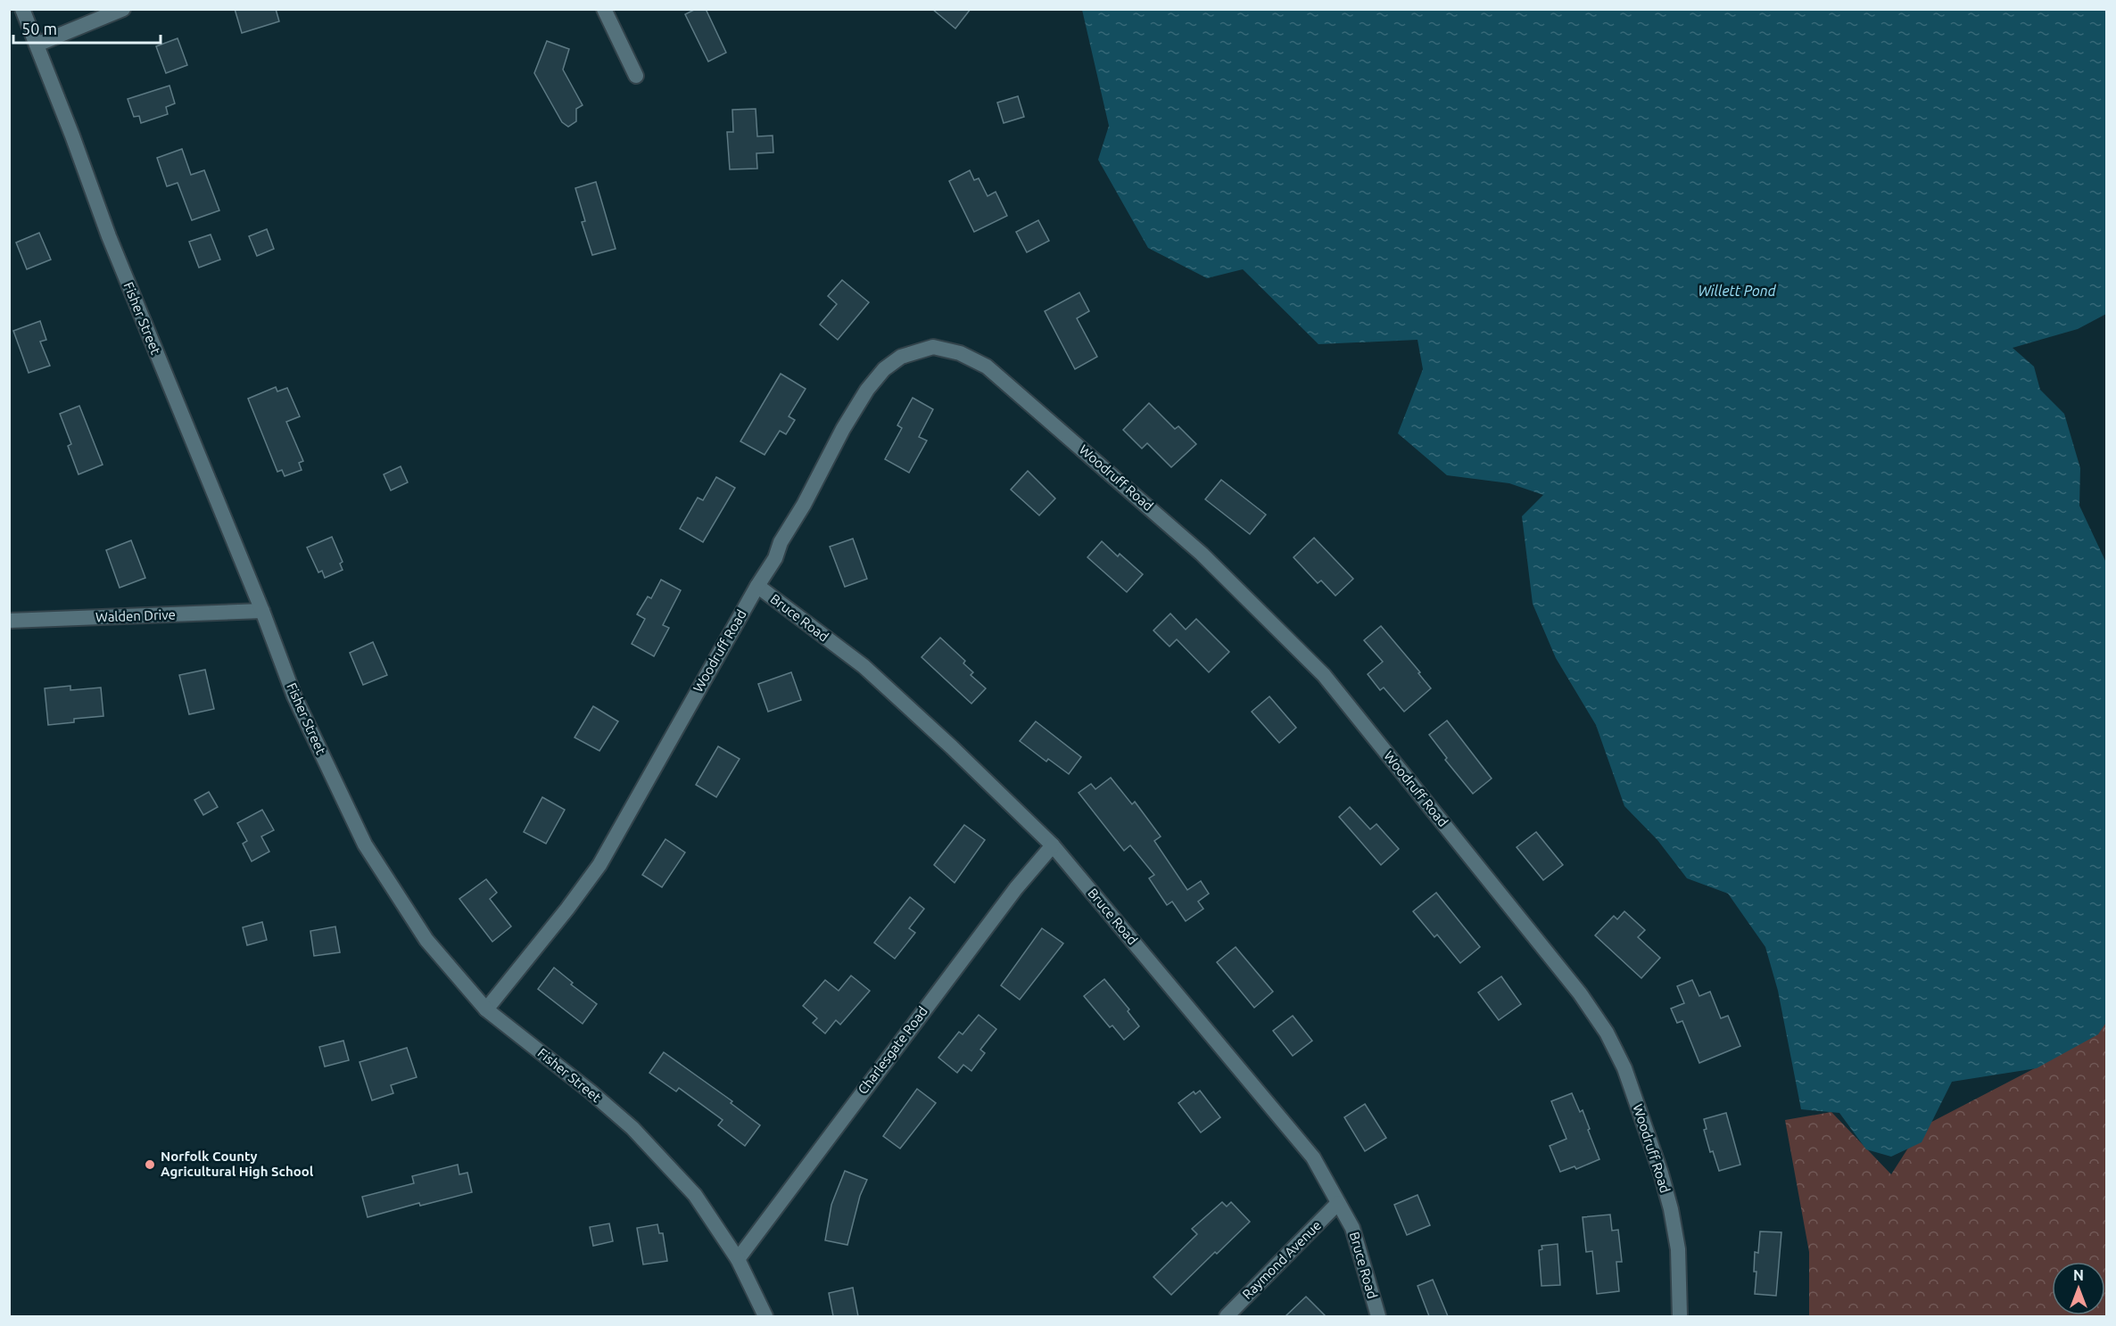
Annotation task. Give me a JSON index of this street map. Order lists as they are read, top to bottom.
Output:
{
  "streets": {
    "street": [
      "Fisher Street",
      "Woodruff Road",
      "Walden Drive",
      "Bruce Road",
      "Charlesgate Road",
      "Raymond Avenue"
    ]
  },
  "crossings": [
    ["Fisher Street", "Woodruff Road"],
    ["Fisher Street", "Walden Drive"],
    ["Fisher Street", "Charlesgate Road"],
    ["Woodruff Road", "Bruce Road"],
    ["Bruce Road", "Charlesgate Road"],
    ["Bruce Road", "Raymond Avenue"]
  ],
  "water": ["Willett Pond"],
  "places": ["Norfolk County Agricultural High School"],
  "scale_bar": "50 m",
  "north": "top"
}
